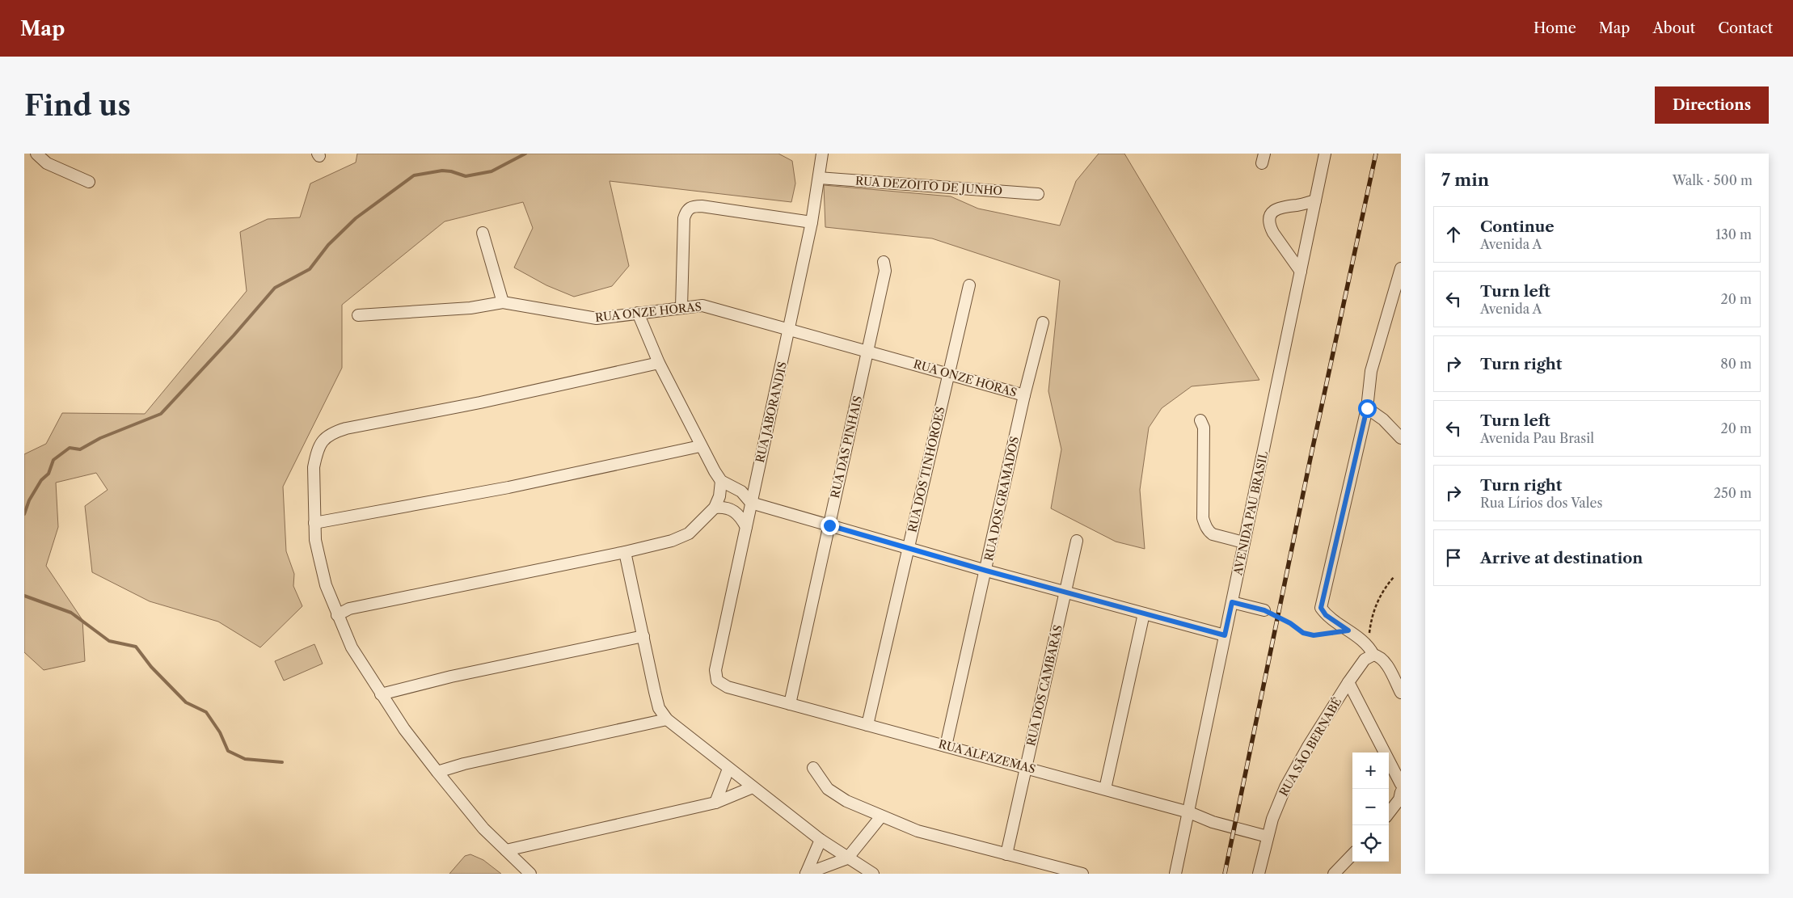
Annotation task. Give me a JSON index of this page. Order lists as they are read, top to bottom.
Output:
{
  "streets": {
    "street": [
      "RUA DEZOITO DE JUNHO",
      "RUA ONZE HORAS",
      "RUA JABORANDIS",
      "RUA DAS PINHAIS",
      "RUA DOS TINHOROES",
      "RUA DOS GRAMADOS",
      "AVENIDA PAU BRASIL",
      "RUA DOS CAMBARÁS",
      "RUA SÃO BERNABÉ",
      "RUA ALFAZEMAS"
    ]
  },
  "crossings": [
    ["RUA DEZOITO DE JUNHO", "RUA JABORANDIS"],
    ["RUA ONZE HORAS", "RUA JABORANDIS"],
    ["RUA ONZE HORAS", "RUA DAS PINHAIS"],
    ["RUA ONZE HORAS", "RUA DOS TINHOROES"],
    ["RUA ONZE HORAS", "RUA DOS GRAMADOS"],
    ["RUA JABORANDIS", "RUA ALFAZEMAS"],
    ["RUA DAS PINHAIS", "RUA ALFAZEMAS"],
    ["RUA DOS TINHOROES", "RUA ALFAZEMAS"],
    ["RUA DOS GRAMADOS", "RUA ALFAZEMAS"],
    ["AVENIDA PAU BRASIL", "RUA ALFAZEMAS"],
    ["RUA DOS CAMBARÁS", "RUA ALFAZEMAS"],
    ["RUA SÃO BERNABÉ", "RUA ALFAZEMAS"]
  ],
  "page": {
    "header": "Map",
    "nav": [
      "Home",
      "Map",
      "About",
      "Contact"
    ],
    "buttons": "Directions",
    "title": "Find us",
    "heading": ["7 min", "Walk · 500 m"],
    "list": [
      ["Continue", "Avenida A", "130 m"],
      ["Turn left", "Avenida A", "20 m"],
      ["Turn right", "80 m"],
      ["Turn left", "Avenida Pau Brasil", "20 m"],
      ["Turn right", "Rua Lírios dos Vales", "250 m"],
      "Arrive at destination"
    ],
    "map_buttons": ["+", "−"]
  }
}
